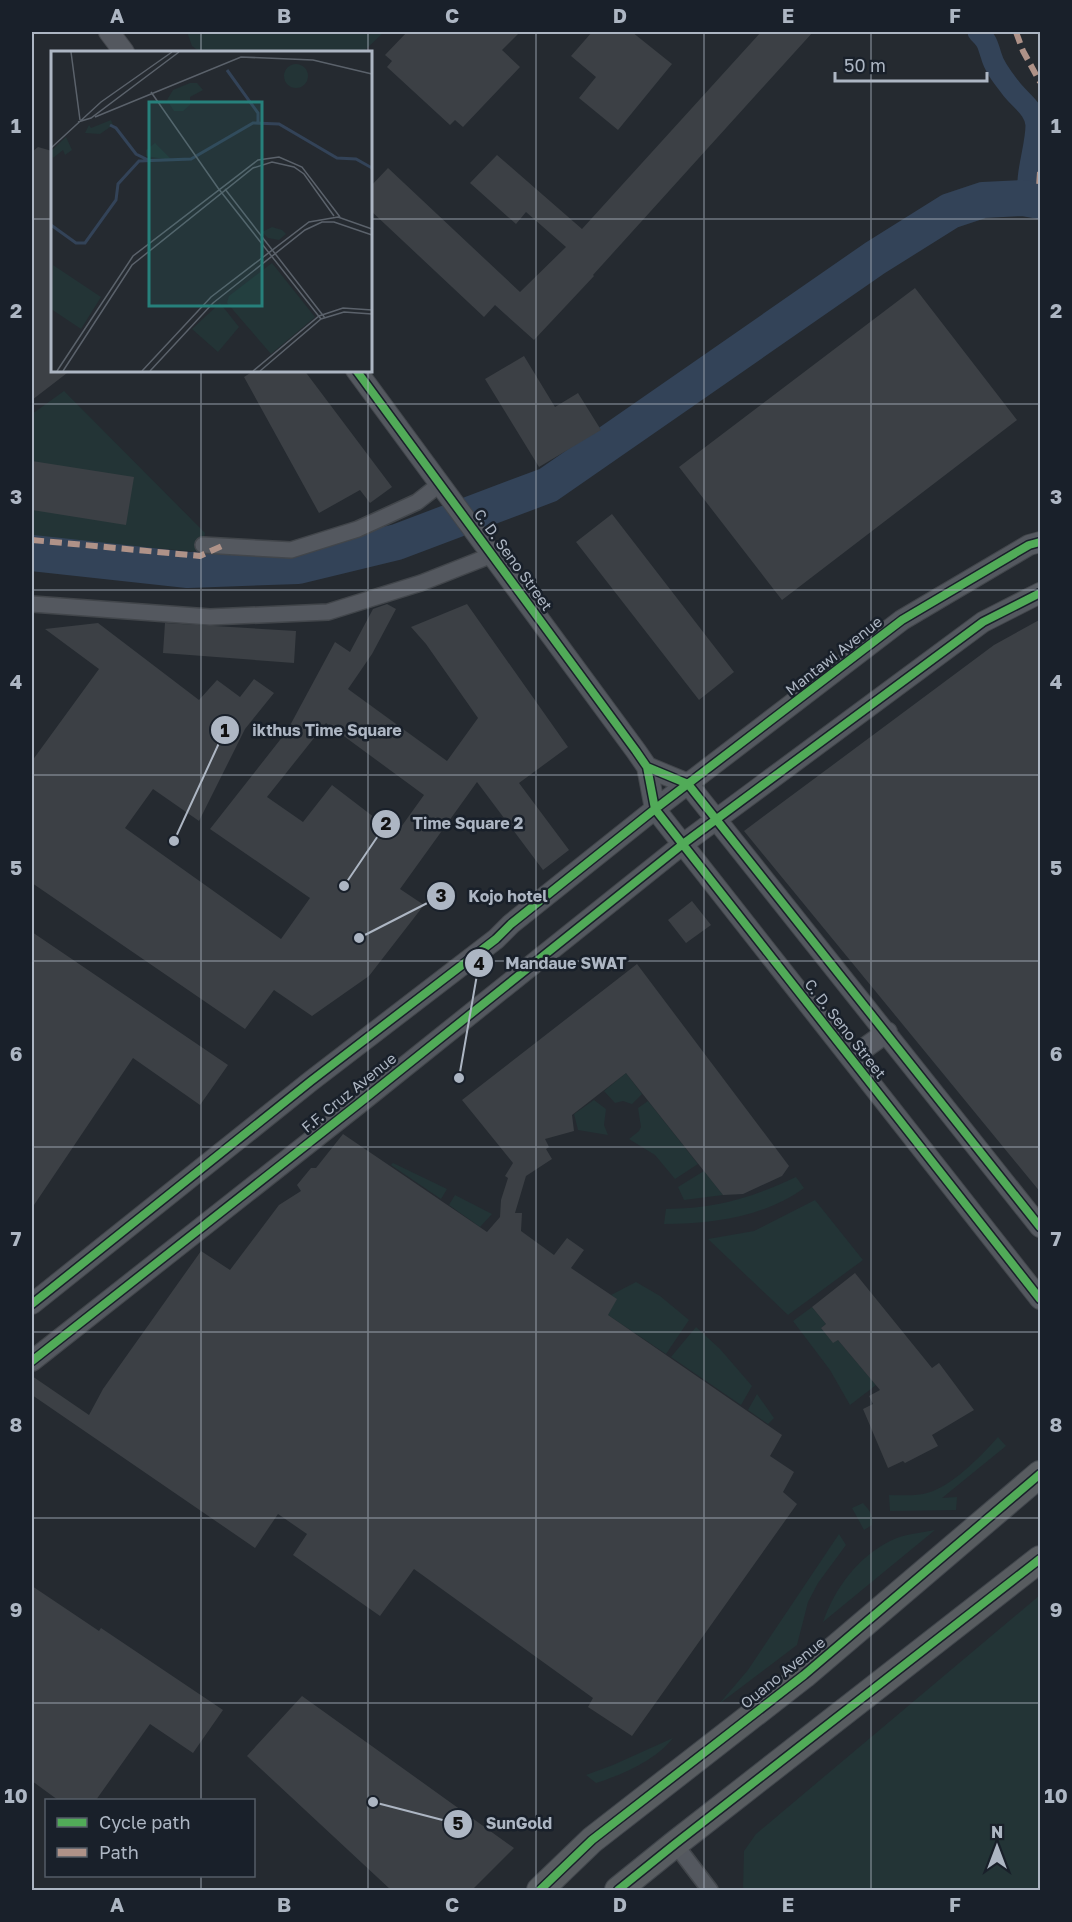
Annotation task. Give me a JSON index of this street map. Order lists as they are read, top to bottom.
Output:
{
  "streets": {
    "highway": ["Ouano Avenue"],
    "street": ["C. D. Seno Street", "Mantawi Avenue", "F.F. Cruz Avenue"]
  },
  "crossings": [
    ["C. D. Seno Street", "Mantawi Avenue"],
    ["C. D. Seno Street", "F.F. Cruz Avenue"],
    ["Mantawi Avenue", "F.F. Cruz Avenue"]
  ],
  "places": [
    "ikthus Time Square",
    "Time Square 2",
    "Kojo hotel",
    "Mandaue SWAT",
    "SunGold"
  ],
  "legend": ["Cycle path", "Path"],
  "scale_bar": "50 m",
  "north": "top",
  "grid": {
    "columns": [
      "A",
      "B",
      "C",
      "D",
      "E",
      "F"
    ],
    "rows": [
      "1",
      "2",
      "3",
      "4",
      "5",
      "6",
      "7",
      "8",
      "9",
      "10"
    ]
  }
}
